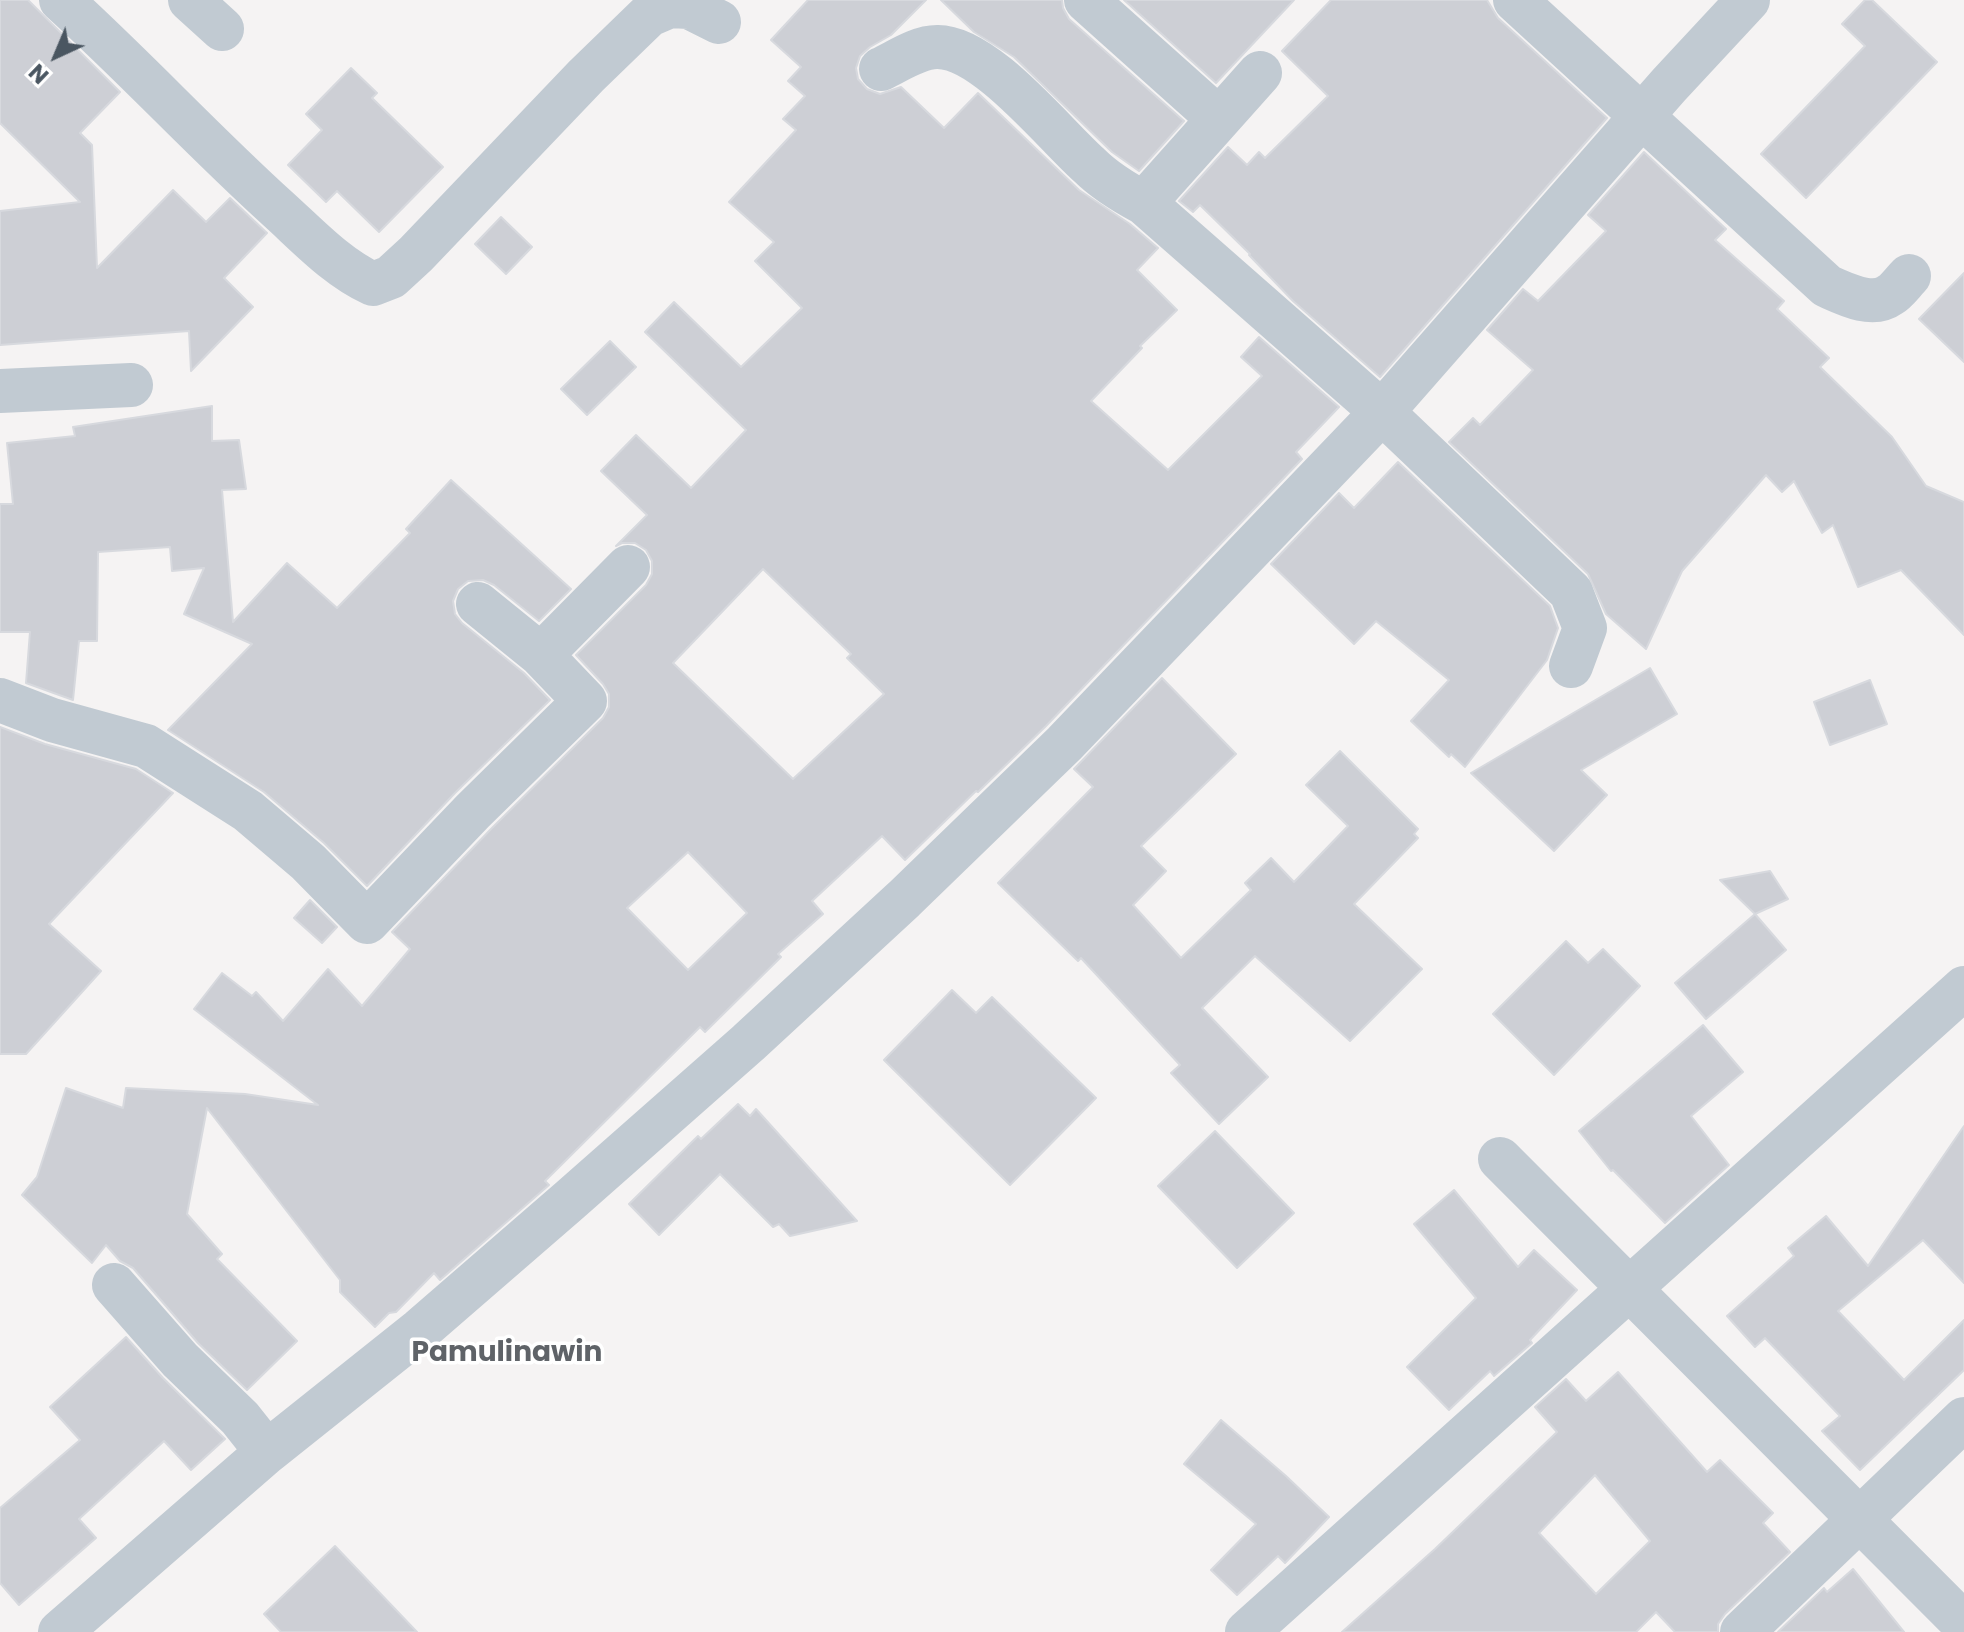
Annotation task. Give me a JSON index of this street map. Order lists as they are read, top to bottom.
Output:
{
  "districts": ["Pamulinawin"],
  "north": "bottom left"
}
